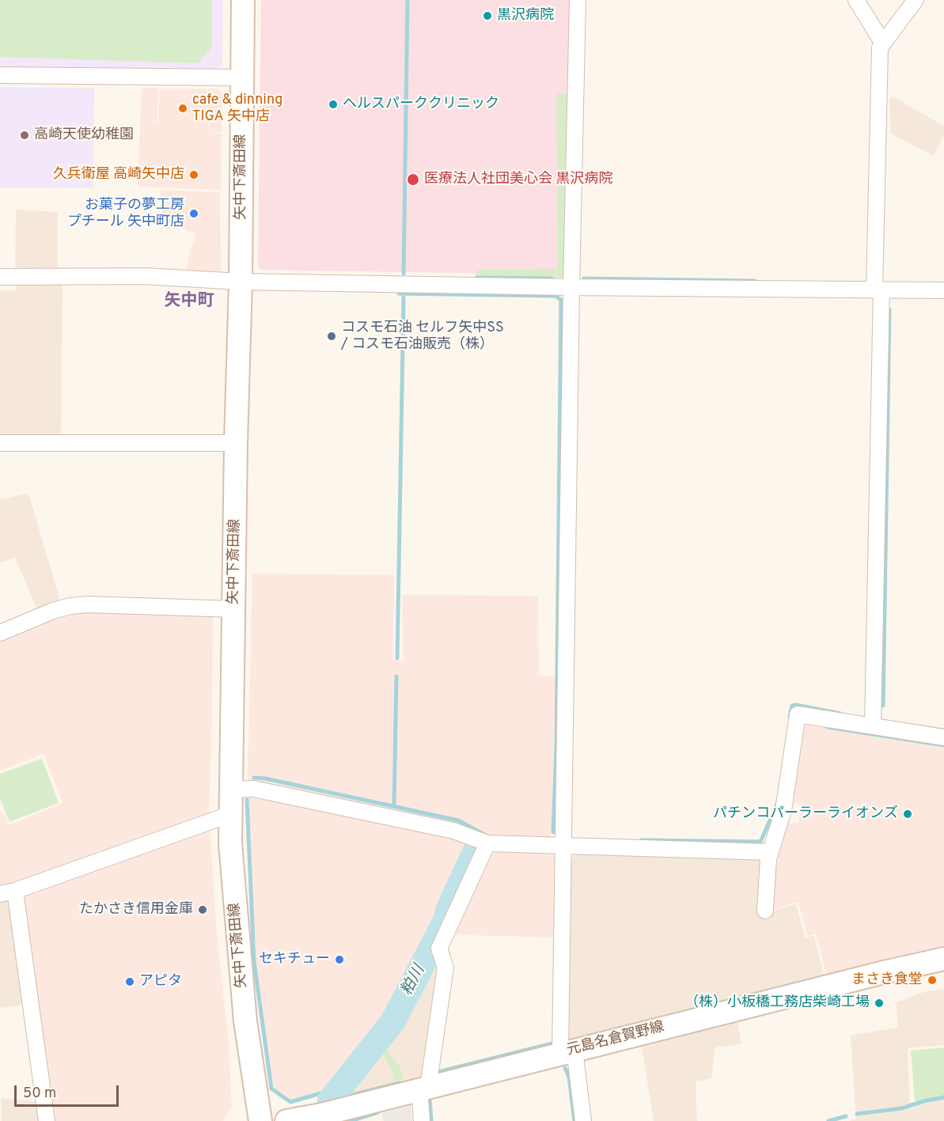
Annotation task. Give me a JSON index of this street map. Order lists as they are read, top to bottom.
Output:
{
  "streets": {
    "street": ["矢中下斎田線", "元島名倉賀野線"]
  },
  "districts": ["矢中町"],
  "water": ["粕川"],
  "places": [
    "黒沢病院",
    "ヘルスパーククリニック",
    "cafe & dinning TIGA 矢中店",
    "高崎天使幼稚園",
    "久兵衛屋 高崎矢中店",
    "医療法人社団美心会 黒沢病院",
    "お菓子の夢工房 プチール 矢中町店",
    "コスモ石油 セルフ矢中SS / コスモ石油販売（株）",
    "パチンコパーラーライオンズ",
    "たかさき信用金庫",
    "セキチュー",
    "まさき食堂",
    "アピタ",
    "（株）小板橋工務店柴崎工場"
  ],
  "scale_bar": "50 m"
}
